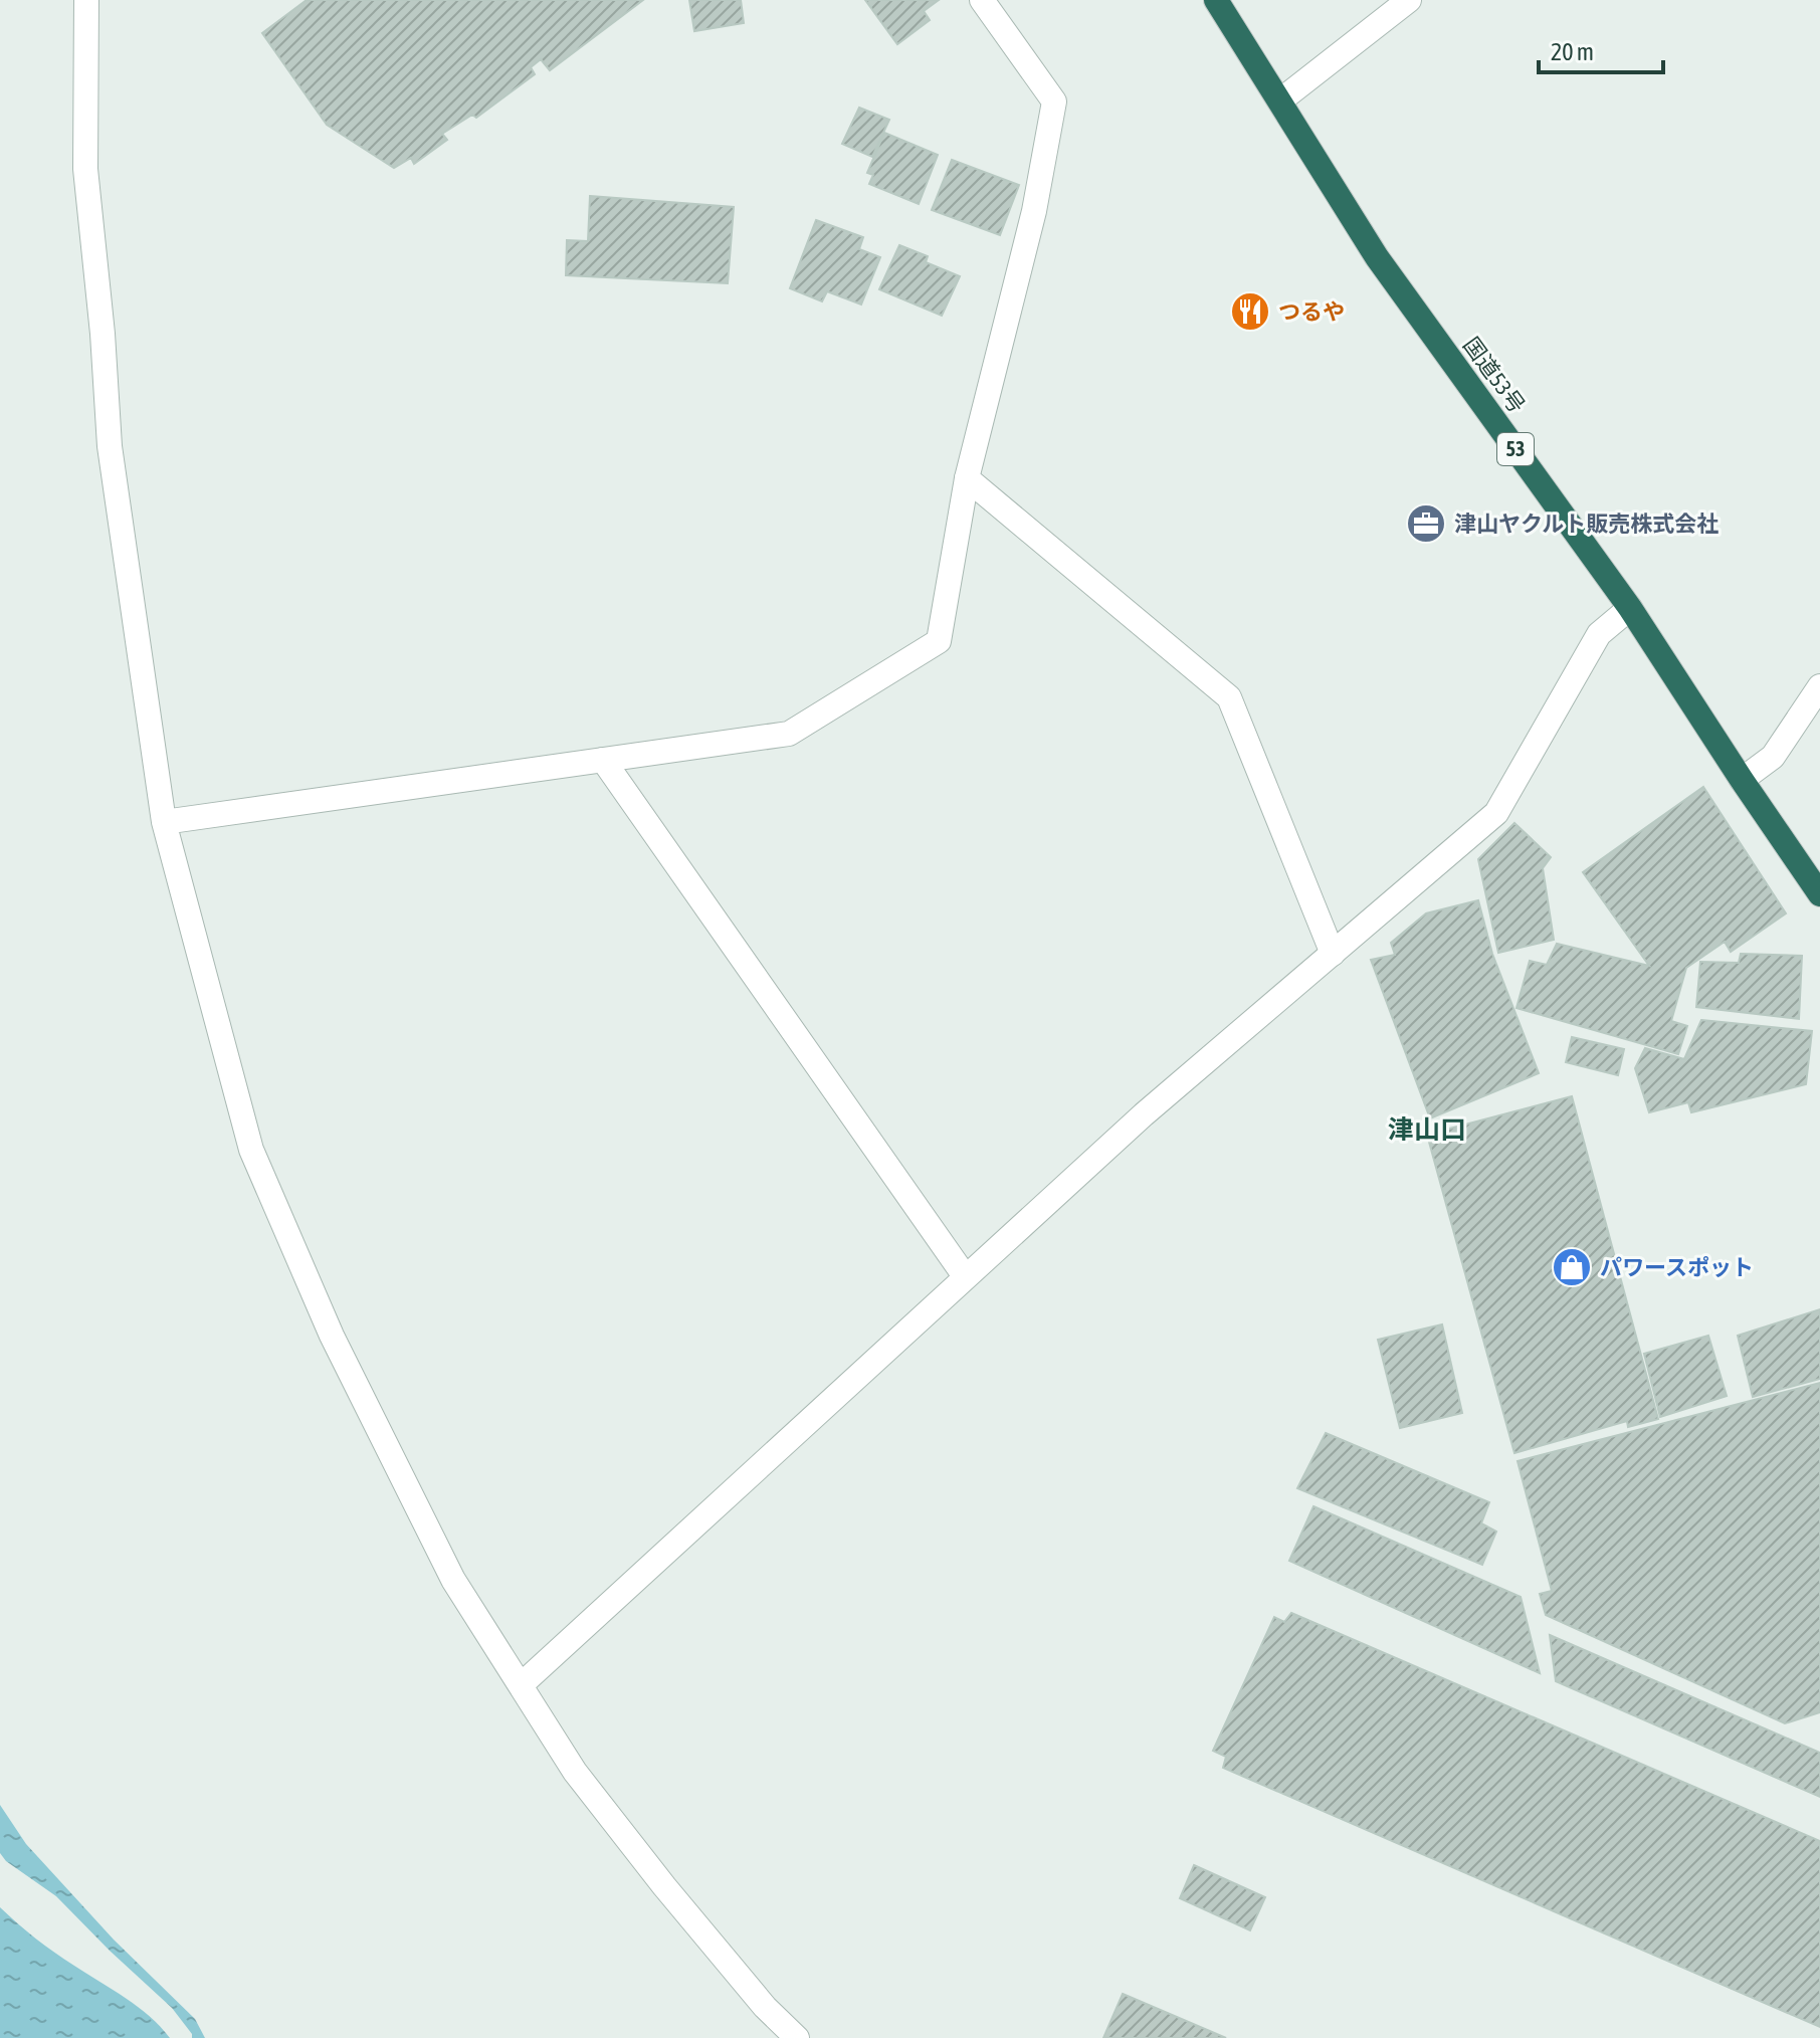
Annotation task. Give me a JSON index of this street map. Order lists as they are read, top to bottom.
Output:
{
  "streets": {
    "highway": ["国道53号", "53"]
  },
  "districts": ["津山口"],
  "places": {
    "restaurant": ["つるや"],
    "office": ["津山ヤクルト販売株式会社"],
    "shop": ["パワースポット"]
  },
  "scale_bar": "20 m"
}
